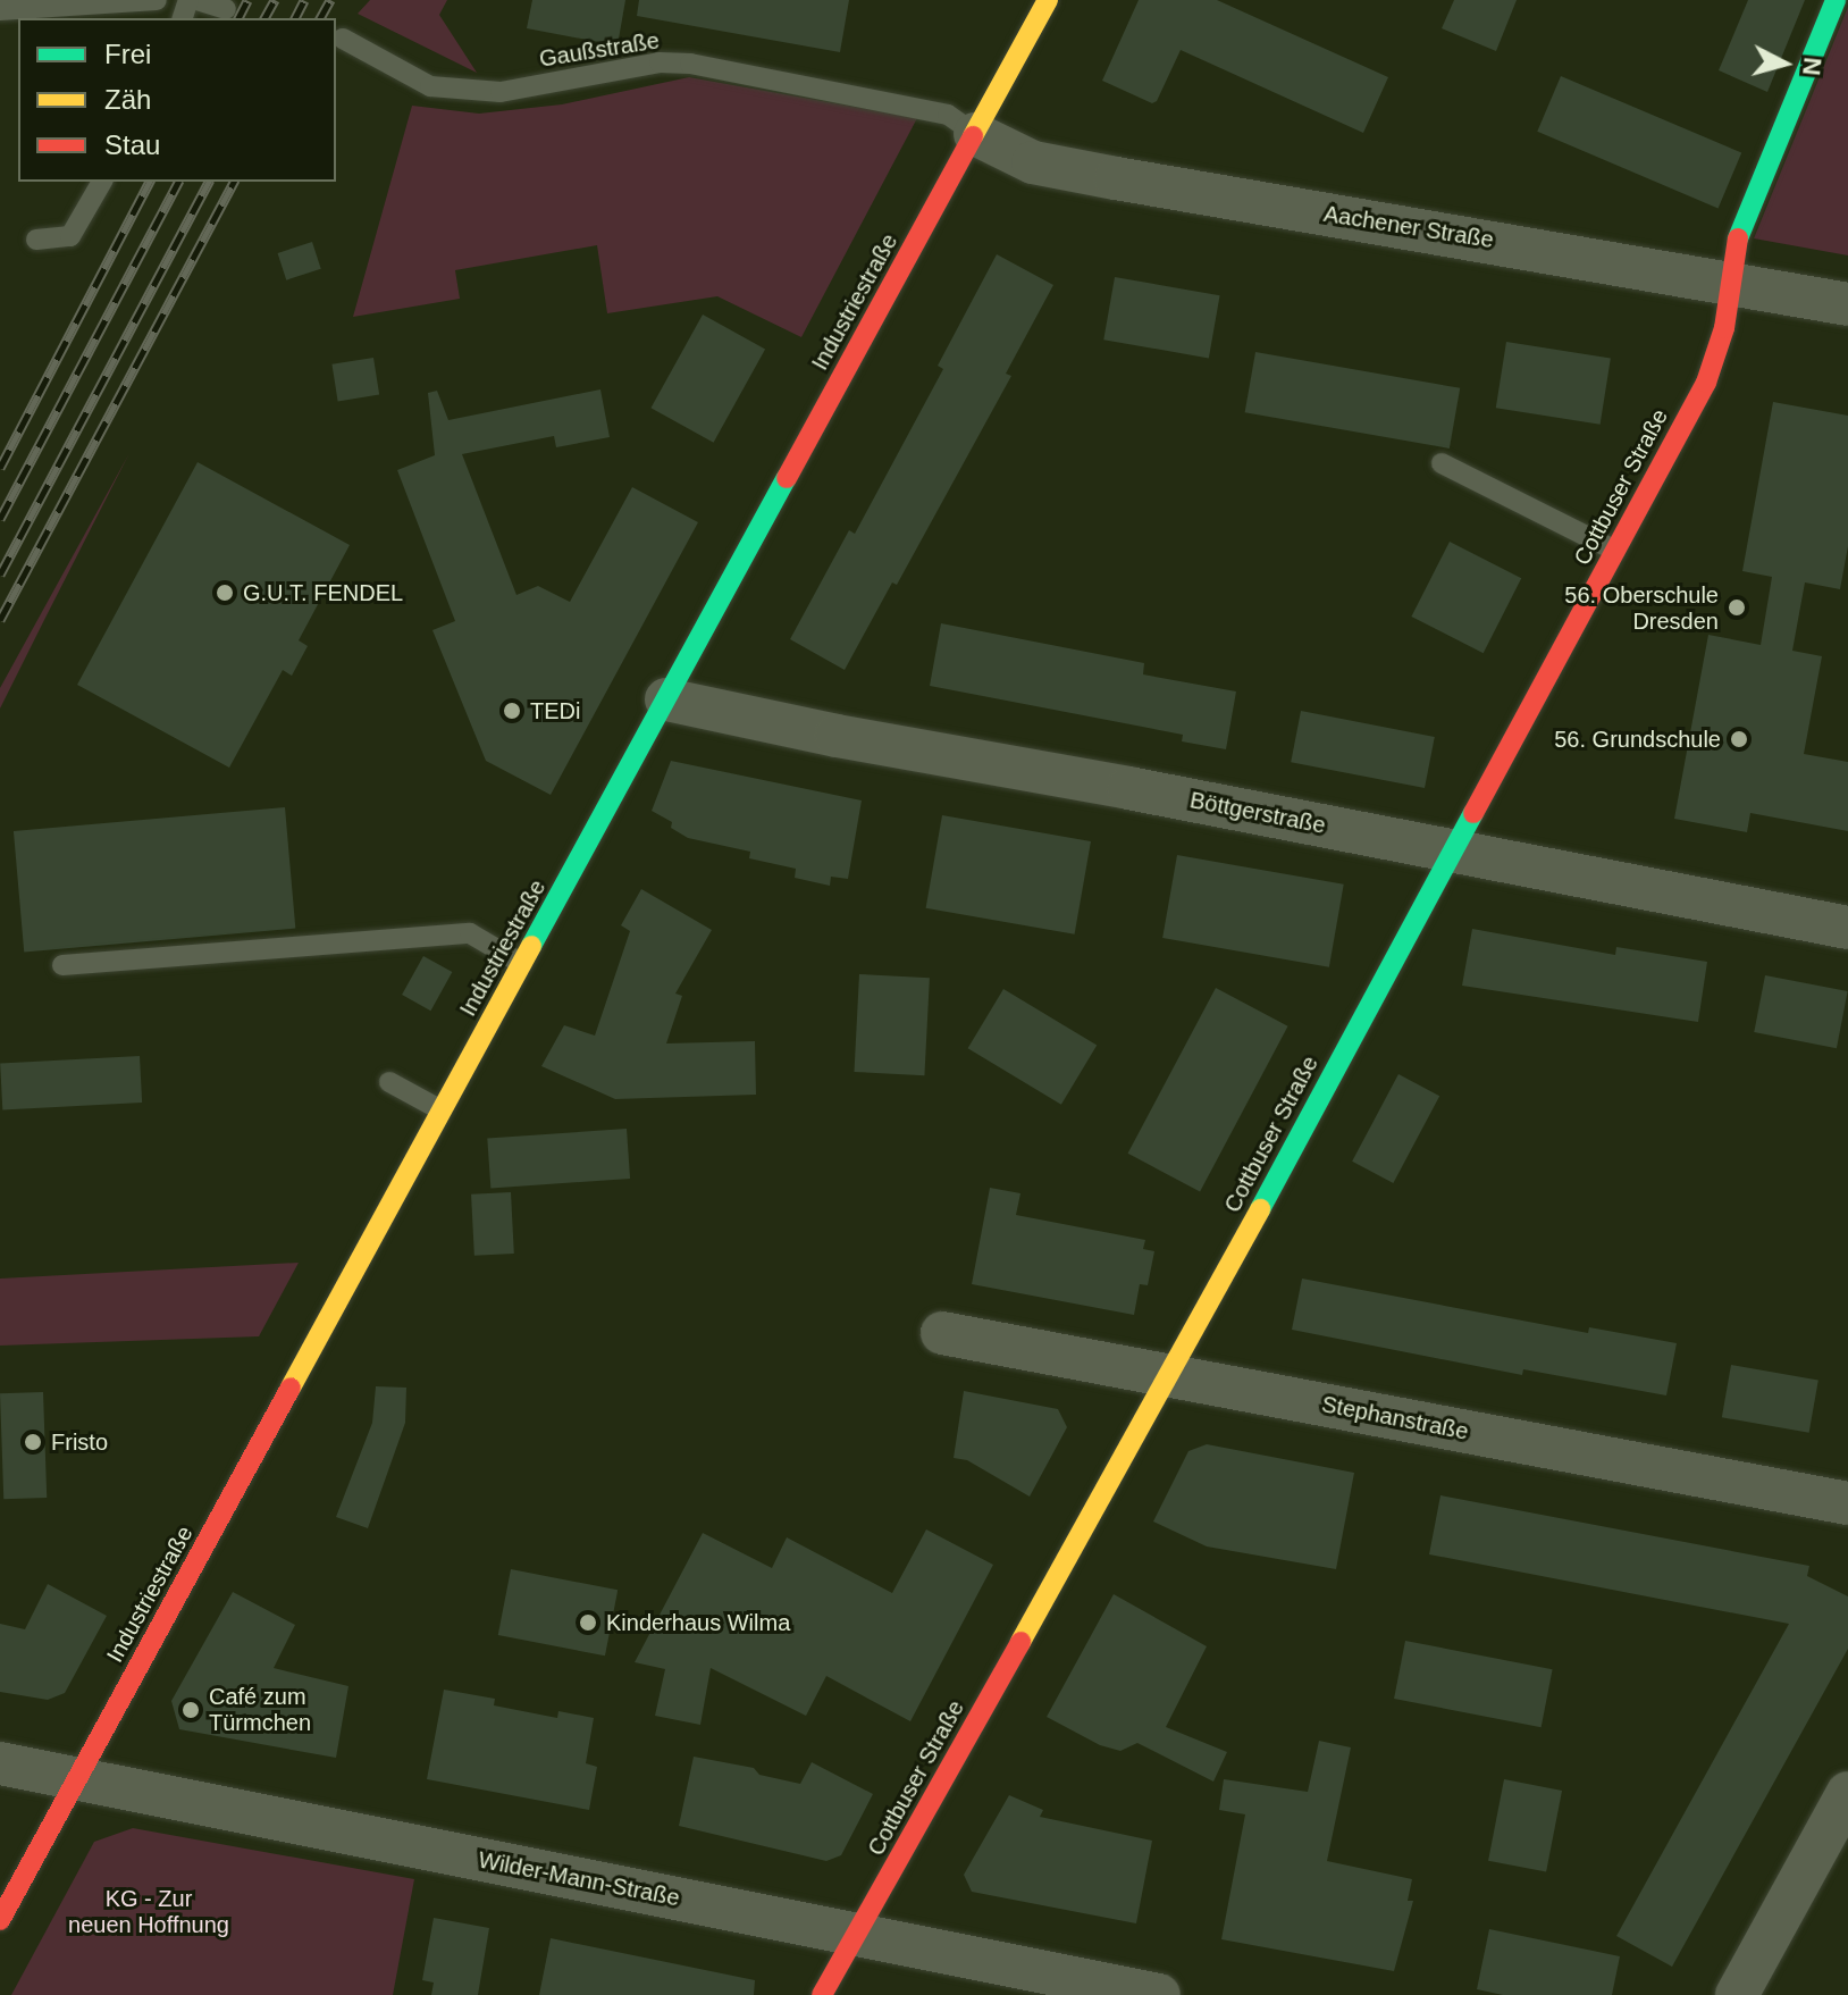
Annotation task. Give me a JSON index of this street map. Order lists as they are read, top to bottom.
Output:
{
  "streets": {
    "street": [
      "Aachener Straße",
      "Industriestraße",
      "Cottbuser Straße",
      "Böttgerstraße",
      "Stephanstraße",
      "Wilder-Mann-Straße"
    ],
    "lane": ["Gaußstraße"]
  },
  "crossings": [
    ["Gaußstraße", "Aachener Straße"],
    ["Gaußstraße", "Industriestraße"],
    ["Aachener Straße", "Industriestraße"],
    ["Aachener Straße", "Cottbuser Straße"],
    ["Industriestraße", "Böttgerstraße"],
    ["Industriestraße", "Wilder-Mann-Straße"],
    ["Cottbuser Straße", "Böttgerstraße"],
    ["Cottbuser Straße", "Stephanstraße"],
    ["Cottbuser Straße", "Wilder-Mann-Straße"]
  ],
  "parks": ["KG - Zur neuen Hoffnung"],
  "places": [
    "G.U.T. FENDEL",
    "56. Oberschule Dresden",
    "TEDi",
    "56. Grundschule",
    "Fristo",
    "Kinderhaus Wilma",
    "Café zum Türmchen"
  ],
  "legend": ["Frei", "Zäh", "Stau"],
  "north": "right"
}
